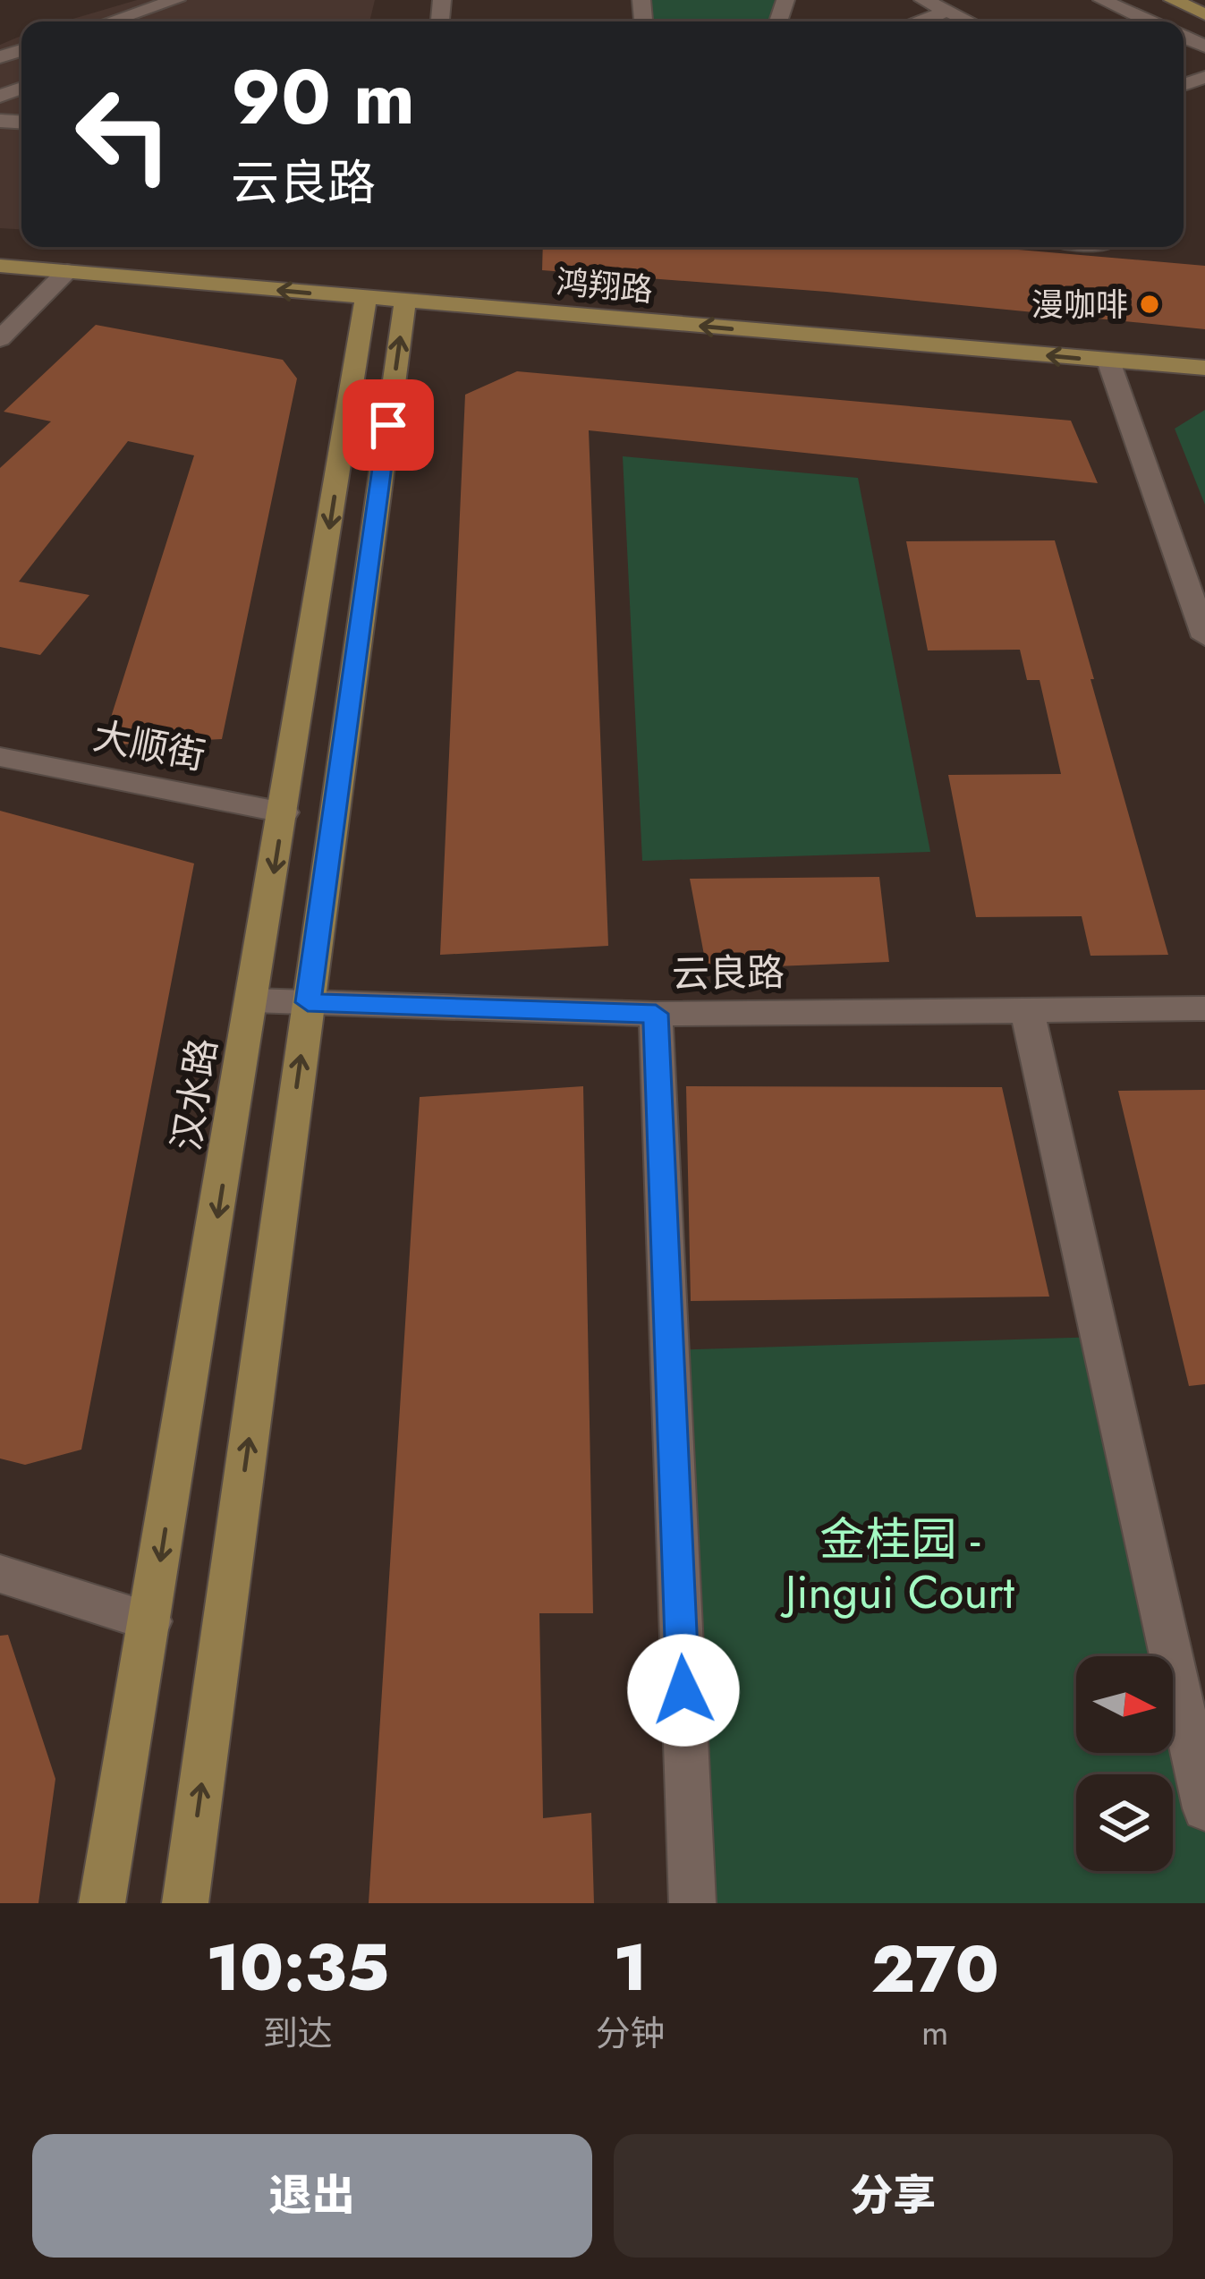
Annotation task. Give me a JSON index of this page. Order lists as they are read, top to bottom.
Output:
{
  "streets": {
    "main road": ["鸿翔路", "汉水路"],
    "street": ["大顺街", "云良路"]
  },
  "crossings": [
    ["鸿翔路", "汉水路"],
    ["大顺街", "汉水路"],
    ["云良路", "汉水路"]
  ],
  "one_way": ["鸿翔路"],
  "parks": ["金桂园 - Jingui Court"],
  "places": ["漫咖啡"],
  "north": "right",
  "page": {
    "turn": ["90 m", "云良路"],
    "eta": [
      "10:35",
      "到达",
      "1",
      "分钟",
      "270",
      "m"
    ],
    "buttons": ["退出", "分享"]
  }
}
